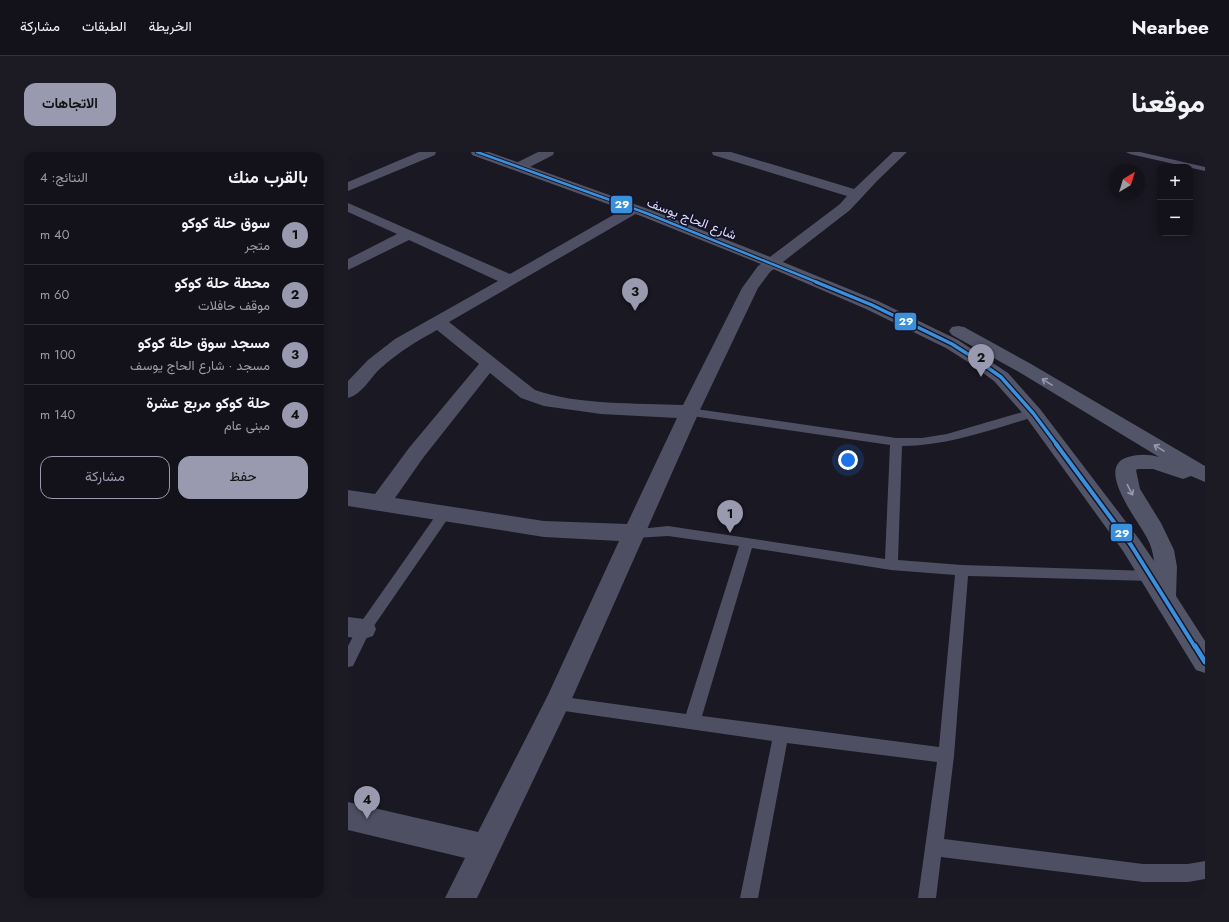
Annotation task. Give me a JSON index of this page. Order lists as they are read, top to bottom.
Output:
{
  "streets": {
    "main road": ["شارع الحاج يوسف"]
  },
  "lines": ["transit line 29"],
  "north": "top right",
  "page": {
    "header": "Nearbee",
    "nav": ["الخريطة", "الطبقات", "مشاركة"],
    "title": "موقعنا",
    "buttons": [
      "الاتجاهات",
      ["حفظ", "مشاركة"]
    ],
    "heading": ["بالقرب منك", "النتائج: 4"],
    "map_buttons": ["+", "−"],
    "list": [
      {
        "mark": "1",
        "name": "سوق حلة كوكو",
        "note": "متجر",
        "value": "40 m"
      },
      {
        "mark": "2",
        "name": "محطة حلة كوكو",
        "note": "موقف حافلات",
        "value": "60 m"
      },
      {
        "mark": "3",
        "name": "مسجد سوق حلة كوكو",
        "note": "مسجد · شارع الحاج يوسف",
        "value": "100 m"
      },
      {
        "mark": "4",
        "name": "حلة كوكو مربع عشرة",
        "note": "مبنى عام",
        "value": "140 m"
      }
    ],
    "pins": [
      "3",
      "2",
      "1",
      "4"
    ]
  }
}
